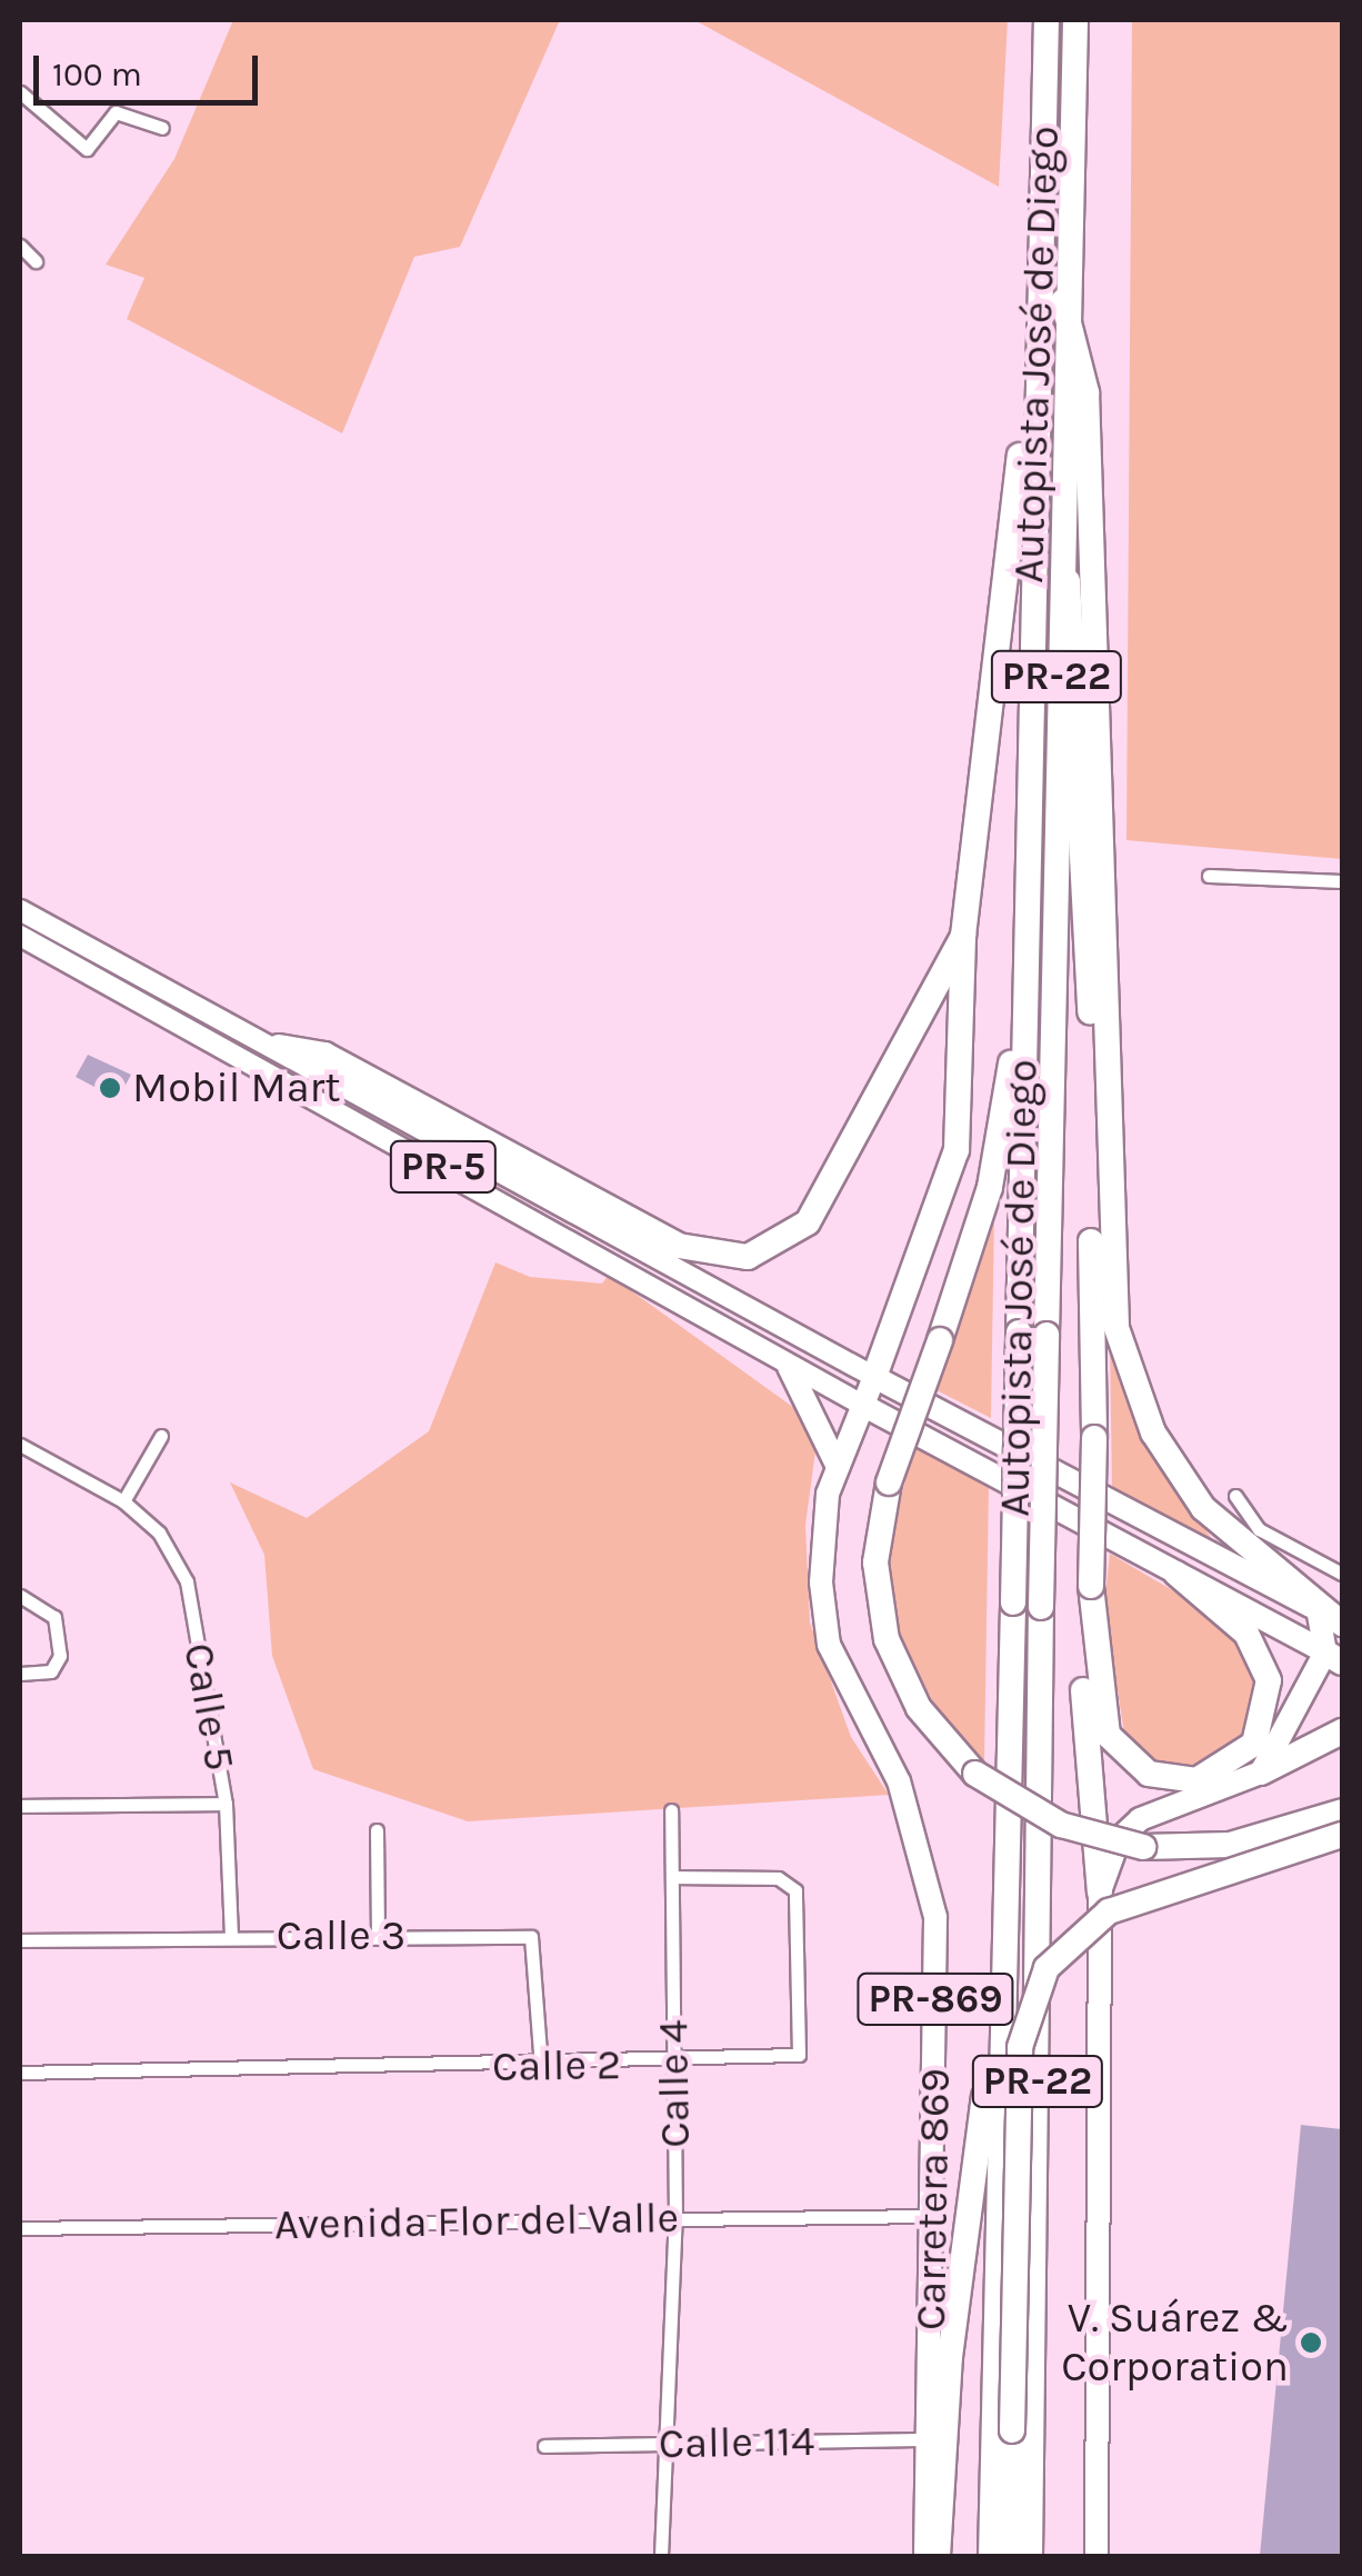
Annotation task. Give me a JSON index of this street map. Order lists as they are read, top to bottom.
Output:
{
  "streets": {
    "highway": [
      "Autopista José de Diego",
      "PR-22",
      "PR-5",
      "PR-869",
      "Carretera 869"
    ],
    "street": [
      "Calle 5",
      "Calle 3",
      "Calle 2",
      "Calle 4",
      "Avenida Flor del Valle",
      "Calle 114"
    ]
  },
  "crossings": [
    ["PR-5", "Carretera 869"],
    ["Calle 5", "Calle 3"],
    ["Calle 3", "Calle 2"],
    ["Calle 2", "Calle 4"],
    ["Calle 4", "Avenida Flor del Valle"],
    ["Calle 4", "Calle 114"],
    ["Carretera 869", "Avenida Flor del Valle"],
    ["Carretera 869", "Calle 114"]
  ],
  "places": ["Mobil Mart", "V. Suárez & Corporation"],
  "scale_bar": "100 m"
}
